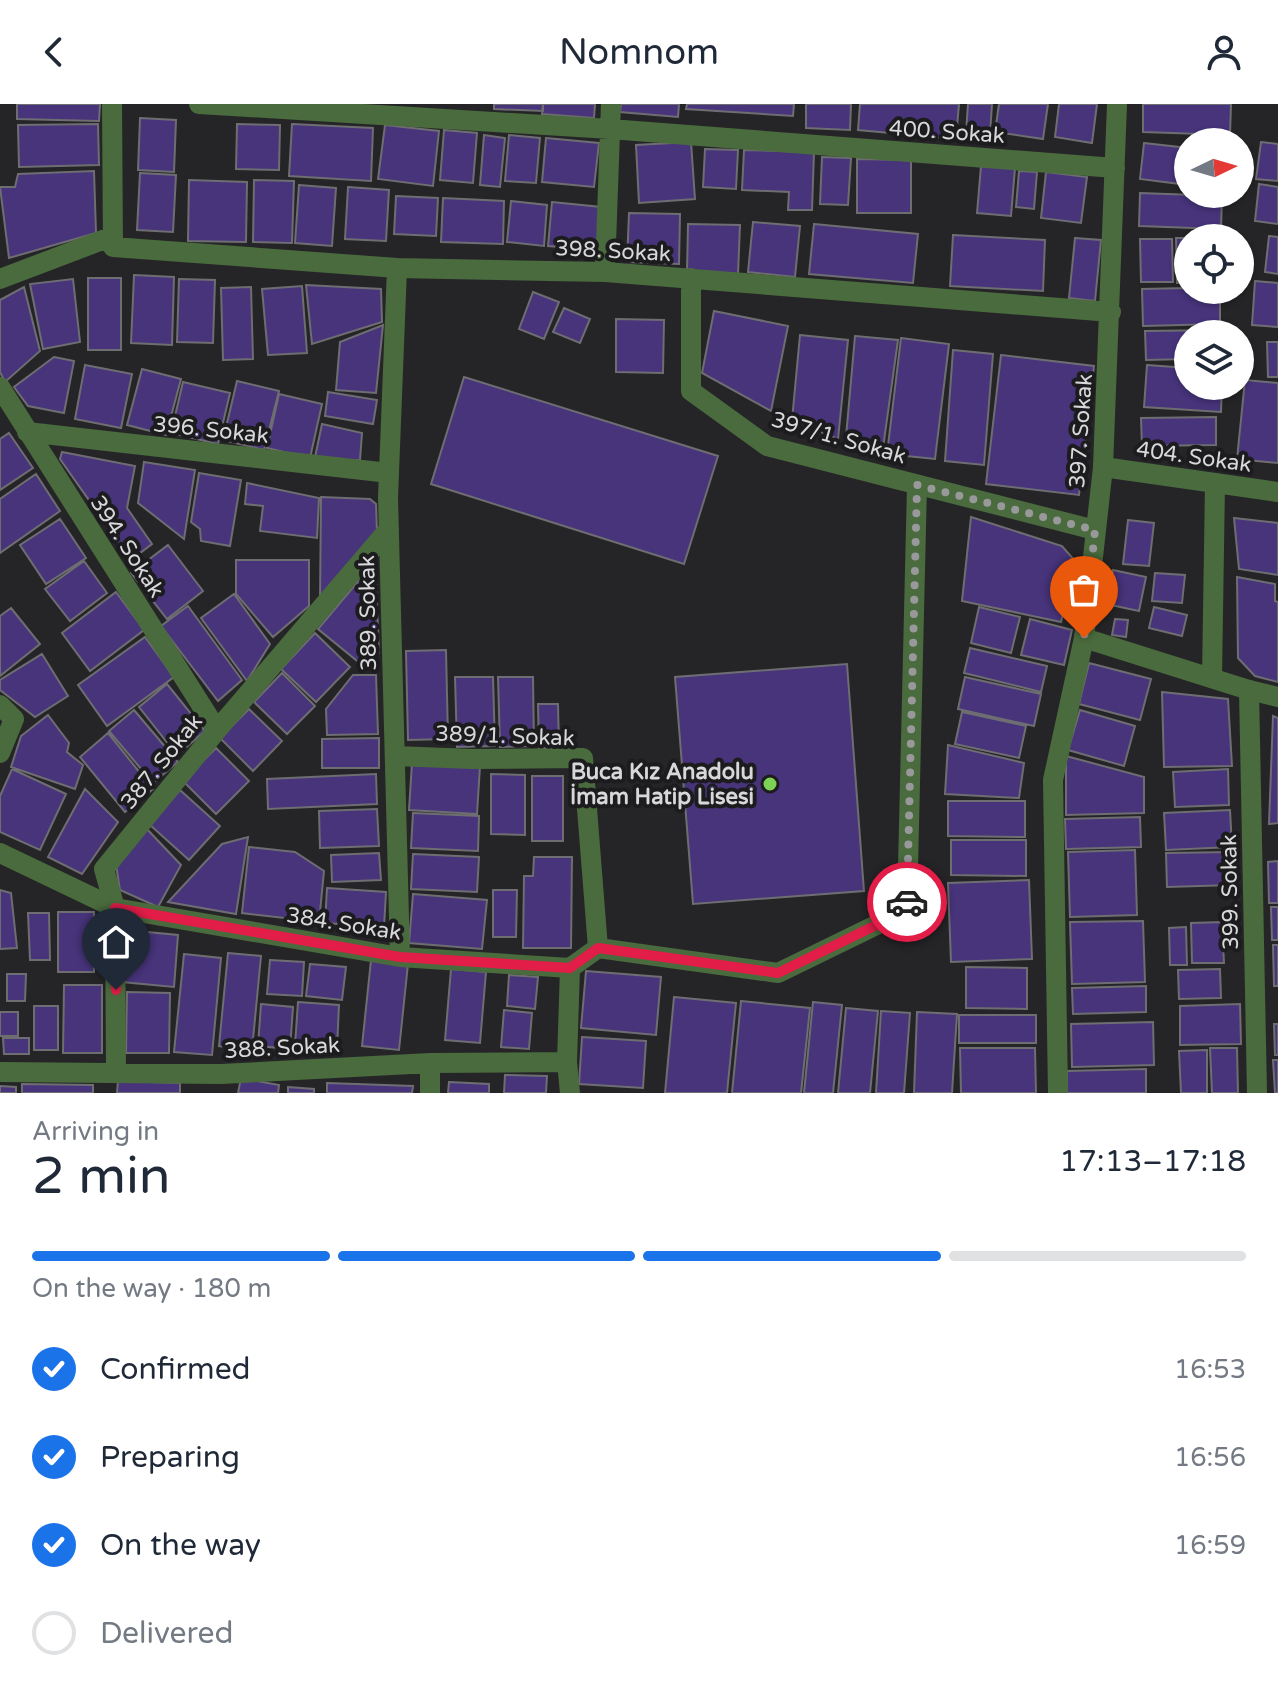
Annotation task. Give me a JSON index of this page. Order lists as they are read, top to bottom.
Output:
{
  "streets": {
    "street": [
      "400. Sokak",
      "398. Sokak",
      "396. Sokak",
      "397. Sokak",
      "397/1. Sokak",
      "404. Sokak",
      "394. Sokak",
      "389. Sokak",
      "389/1. Sokak",
      "387. Sokak",
      "399. Sokak",
      "384. Sokak",
      "388. Sokak"
    ]
  },
  "crossings": [
    ["400. Sokak", "397. Sokak"],
    ["398. Sokak", "397. Sokak"],
    ["398. Sokak", "397/1. Sokak"],
    ["398. Sokak", "389. Sokak"],
    ["396. Sokak", "394. Sokak"],
    ["396. Sokak", "389. Sokak"],
    ["397. Sokak", "397/1. Sokak"],
    ["397. Sokak", "404. Sokak"],
    ["394. Sokak", "387. Sokak"],
    ["389. Sokak", "389/1. Sokak"],
    ["389. Sokak", "387. Sokak"],
    ["389. Sokak", "384. Sokak"],
    ["387. Sokak", "384. Sokak"],
    ["387. Sokak", "388. Sokak"]
  ],
  "places": ["Buca Kız Anadolu İmam Hatip Lisesi"],
  "north": "right",
  "page": {
    "header": "Nomnom",
    "heading": ["2 min", "Arriving in", "17:13–17:18"],
    "bar": "On the way · 180 m",
    "list": [
      ["Confirmed", "16:53"],
      ["Preparing", "16:56"],
      ["On the way", "16:59"],
      "Delivered"
    ]
  }
}
